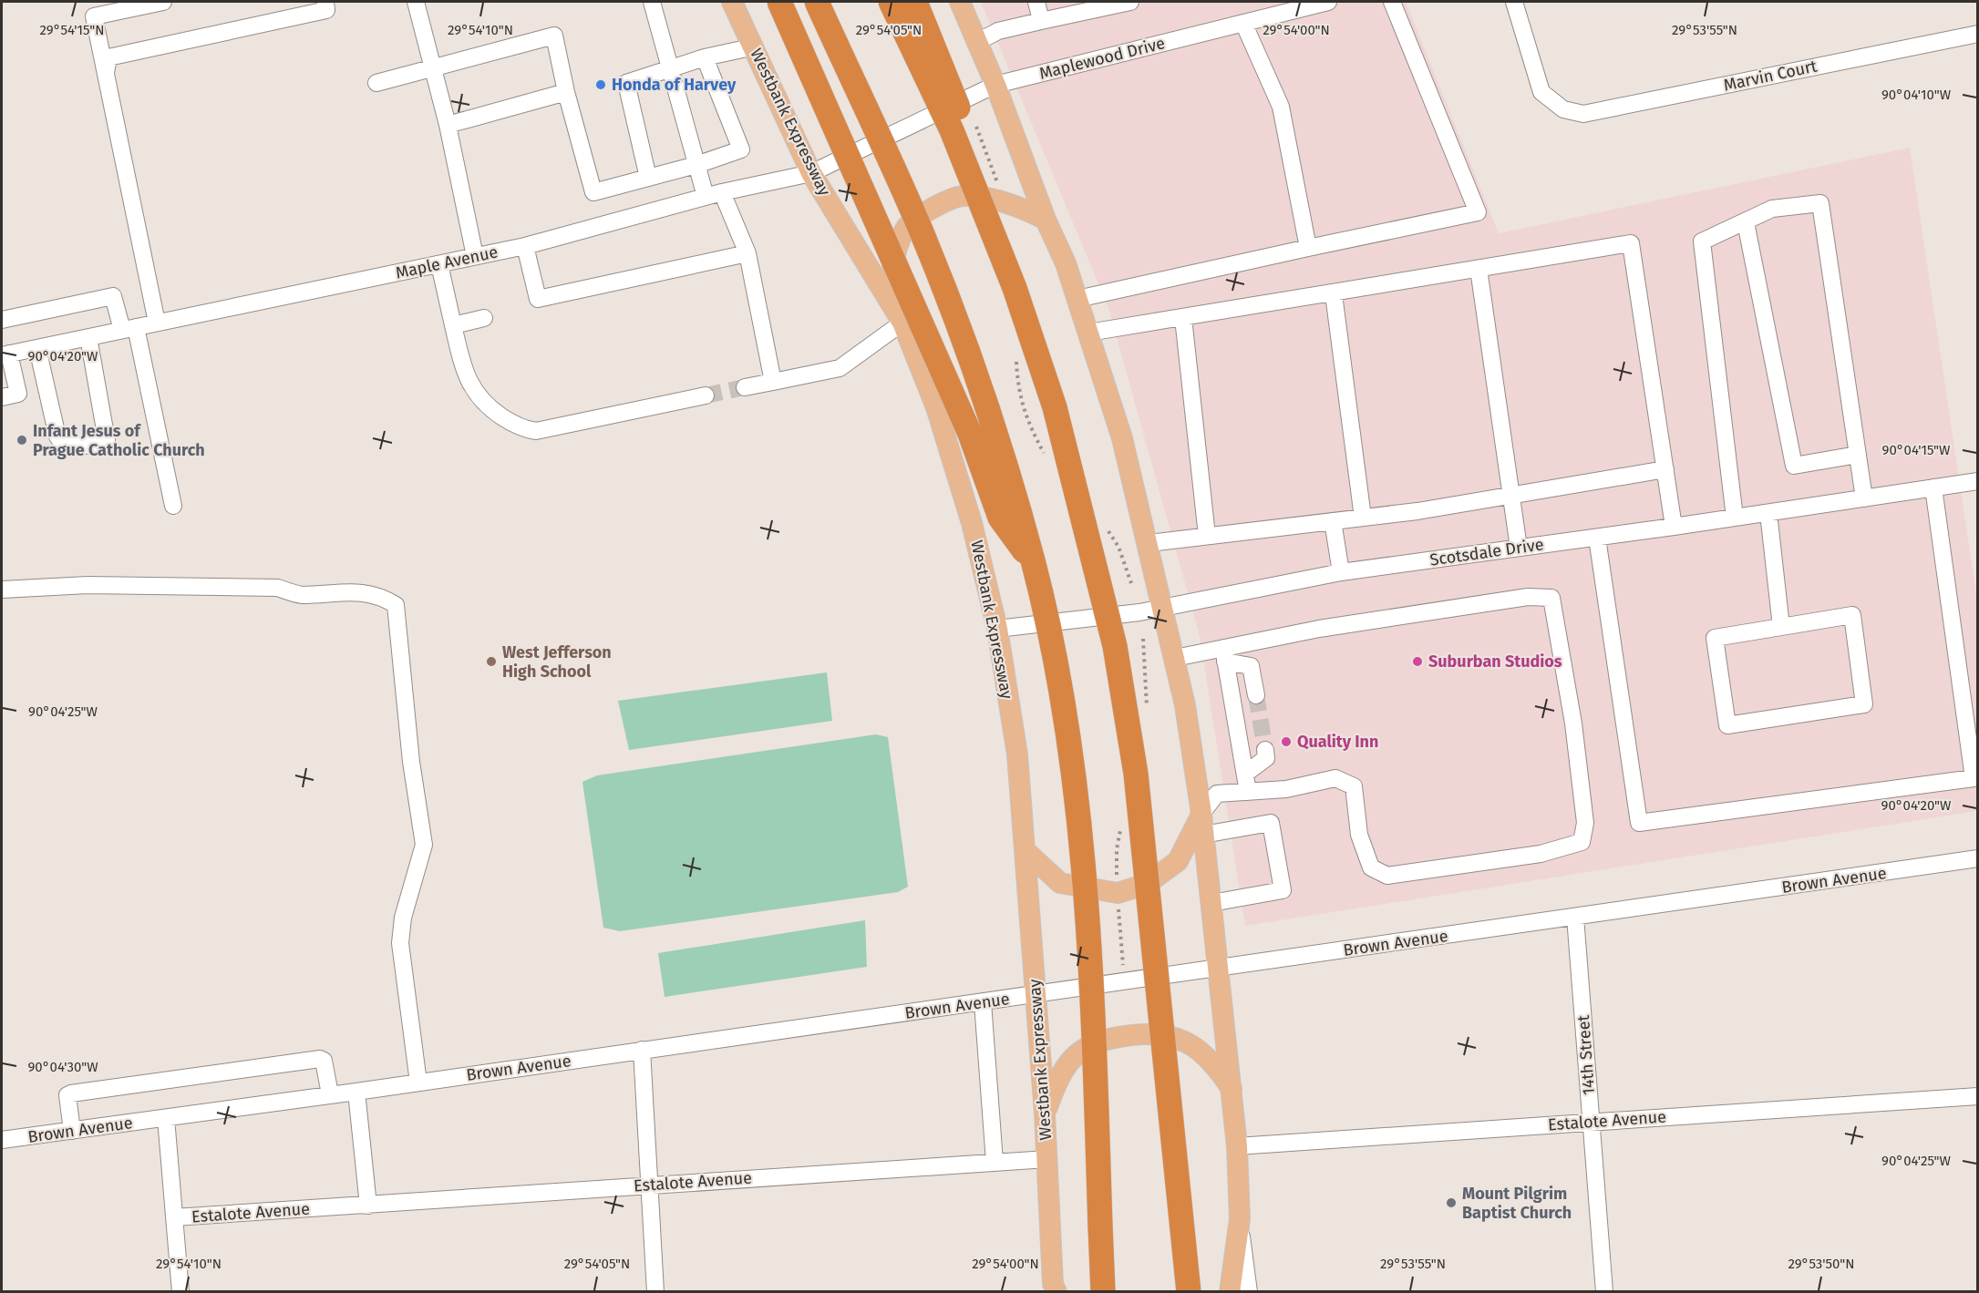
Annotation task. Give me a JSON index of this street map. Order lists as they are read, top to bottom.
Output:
{
  "streets": {
    "main road": ["Westbank Expressway"],
    "street": [
      "Maplewood Drive",
      "Marvin Court",
      "Maple Avenue",
      "Scotsdale Drive",
      "Brown Avenue",
      "14th Street",
      "Estalote Avenue"
    ]
  },
  "crossings": [
    ["Maplewood Drive", "Maple Avenue"],
    ["Westbank Expressway", "Maple Avenue"],
    ["Westbank Expressway", "Scotsdale Drive"],
    ["Westbank Expressway", "Brown Avenue"],
    ["Westbank Expressway", "Estalote Avenue"],
    ["Brown Avenue", "14th Street"],
    ["14th Street", "Estalote Avenue"]
  ],
  "places": [
    "Honda of Harvey",
    "Infant Jesus of Prague Catholic Church",
    "West Jefferson High School",
    "Suburban Studios",
    "Quality Inn",
    "Mount Pilgrim Baptist Church"
  ],
  "coordinates": [
    "29°54'15\"N",
    "29°54'10\"N",
    "29°54'05\"N",
    "29°54'00\"N",
    "29°53'55\"N",
    "90°04'10\"W",
    "90°04'20\"W",
    "90°04'15\"W",
    "90°04'25\"W",
    "90°04'30\"W",
    "29°53'50\"N"
  ]
}
